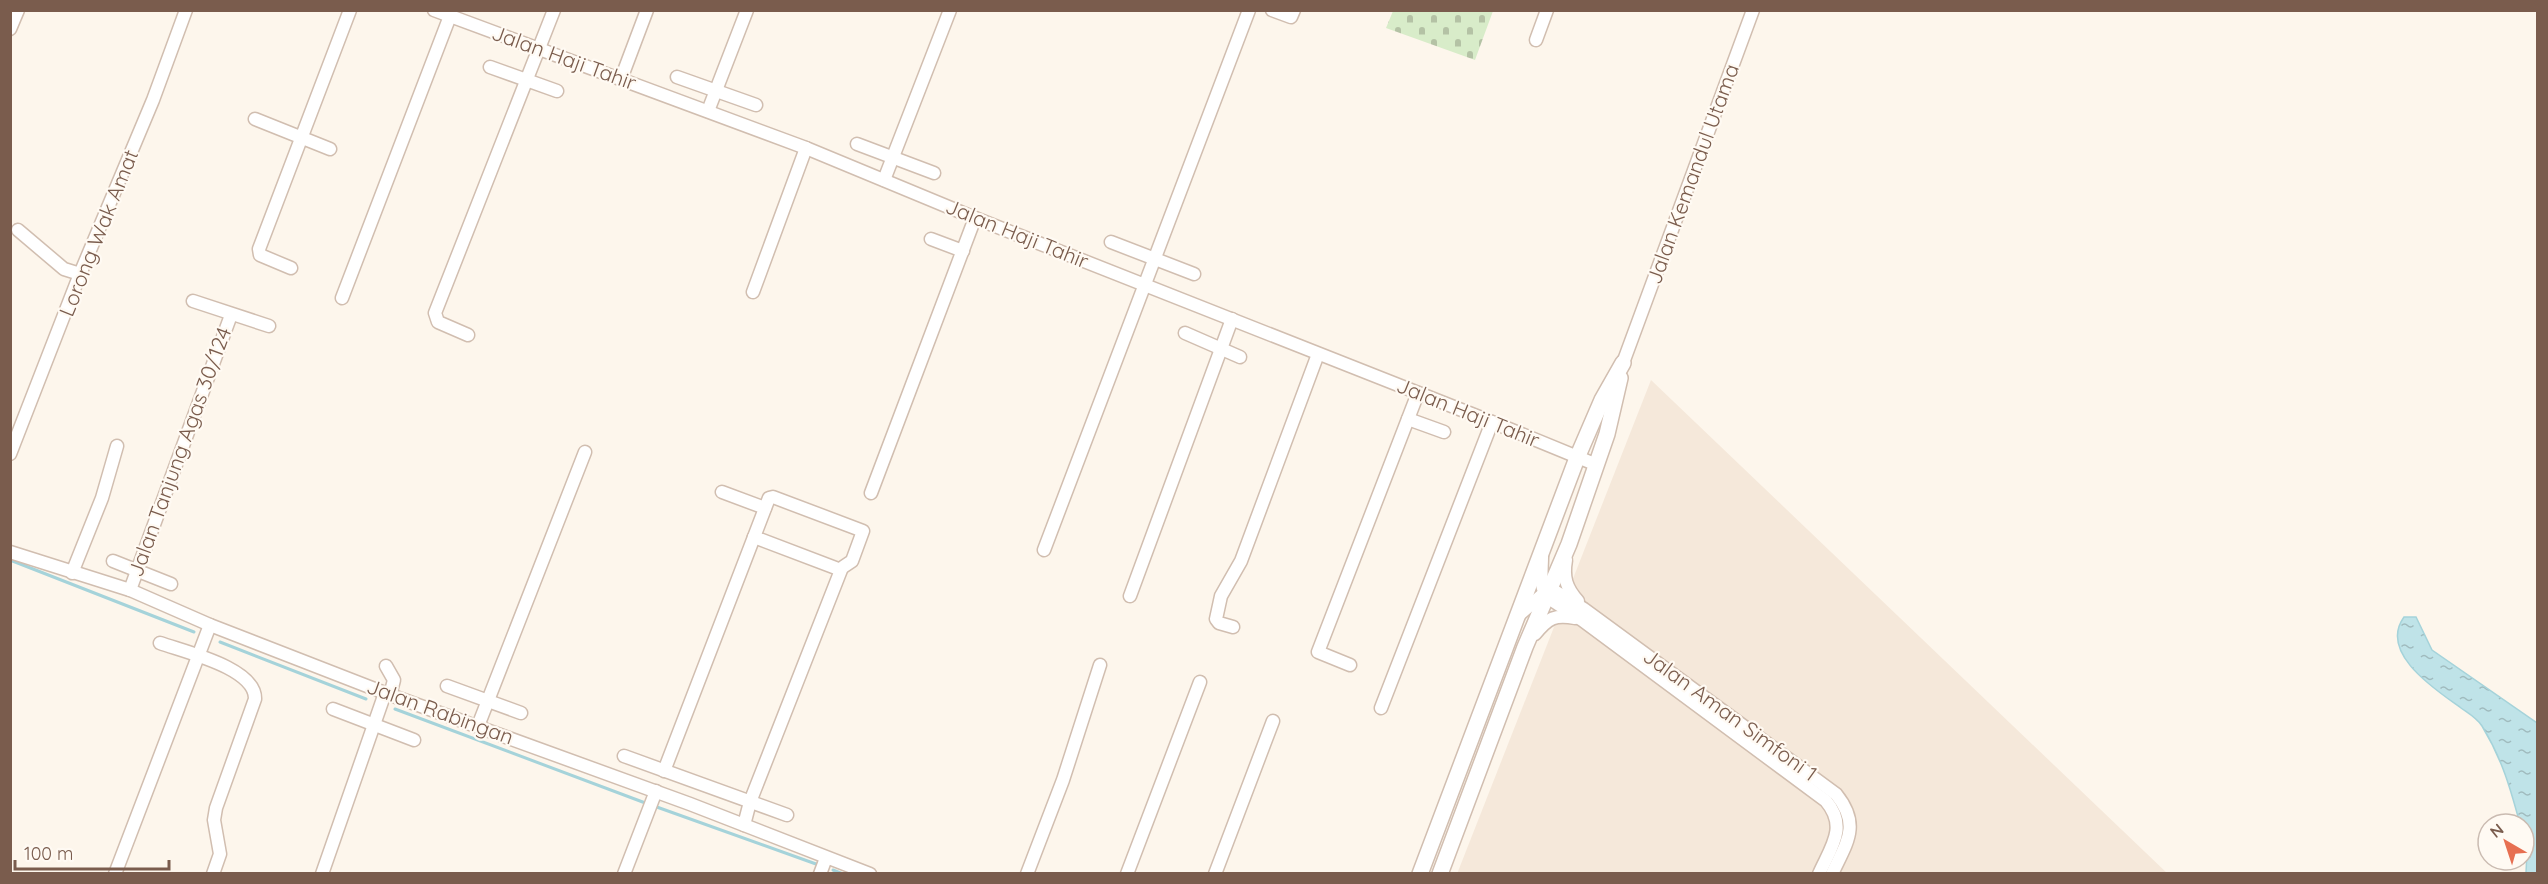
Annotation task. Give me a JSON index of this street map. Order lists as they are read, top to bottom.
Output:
{
  "streets": {
    "street": [
      "Jalan Haji Tahir",
      "Jalan Kemandul Utama",
      "Lorong Wak Amat",
      "Jalan Tanjung Agas 30/124",
      "Jalan Rabingan",
      "Jalan Aman Simfoni 1"
    ]
  },
  "crossings": [
    ["Jalan Tanjung Agas 30/124", "Jalan Rabingan"]
  ],
  "scale_bar": "100 m",
  "north": "top left"
}
